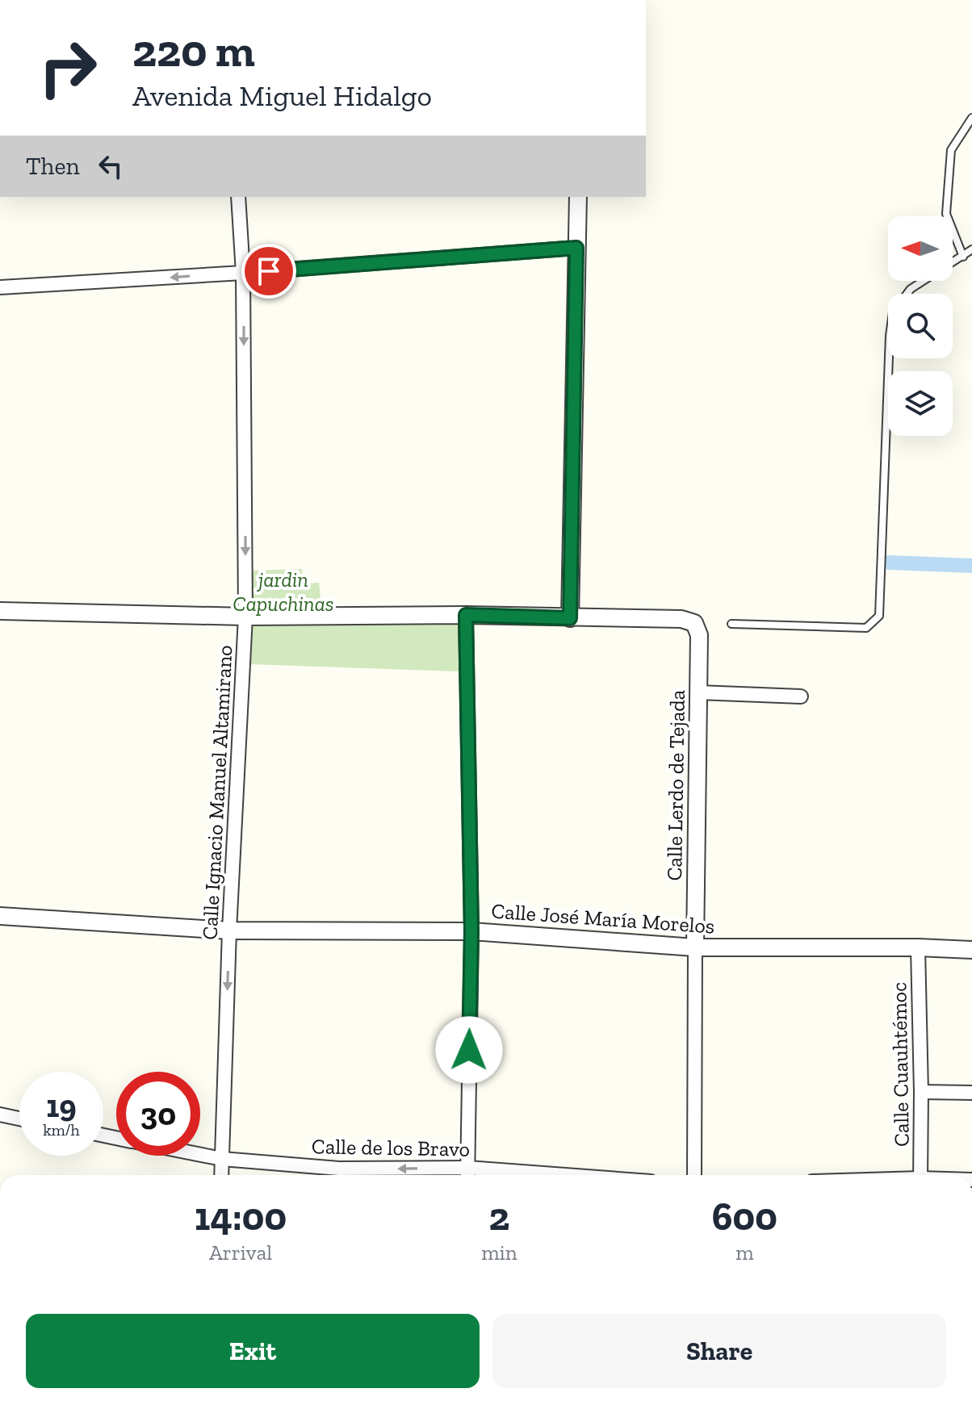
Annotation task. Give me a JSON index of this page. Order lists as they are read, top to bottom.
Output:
{
  "streets": {
    "street": [
      "Calle Lerdo de Tejada",
      "Calle Ignacio Manuel Altamirano",
      "Calle José María Morelos",
      "Calle Cuauhtémoc",
      "Calle de los Bravo"
    ]
  },
  "crossings": [
    ["Calle Lerdo de Tejada", "Calle José María Morelos"],
    ["Calle Ignacio Manuel Altamirano", "Calle José María Morelos"],
    ["Calle Ignacio Manuel Altamirano", "Calle de los Bravo"],
    ["Calle José María Morelos", "Calle Cuauhtémoc"]
  ],
  "one_way": ["Calle Ignacio Manuel Altamirano", "Calle de los Bravo"],
  "parks": ["jardin Capuchinas"],
  "north": "left",
  "page": {
    "turn": ["220 m", "Avenida Miguel Hidalgo"],
    "then": "Then",
    "speed": "19 km/h",
    "limit": "30",
    "eta": [
      "14:00",
      "Arrival",
      "2",
      "min",
      "600",
      "m"
    ],
    "buttons": ["Exit", "Share"]
  }
}
